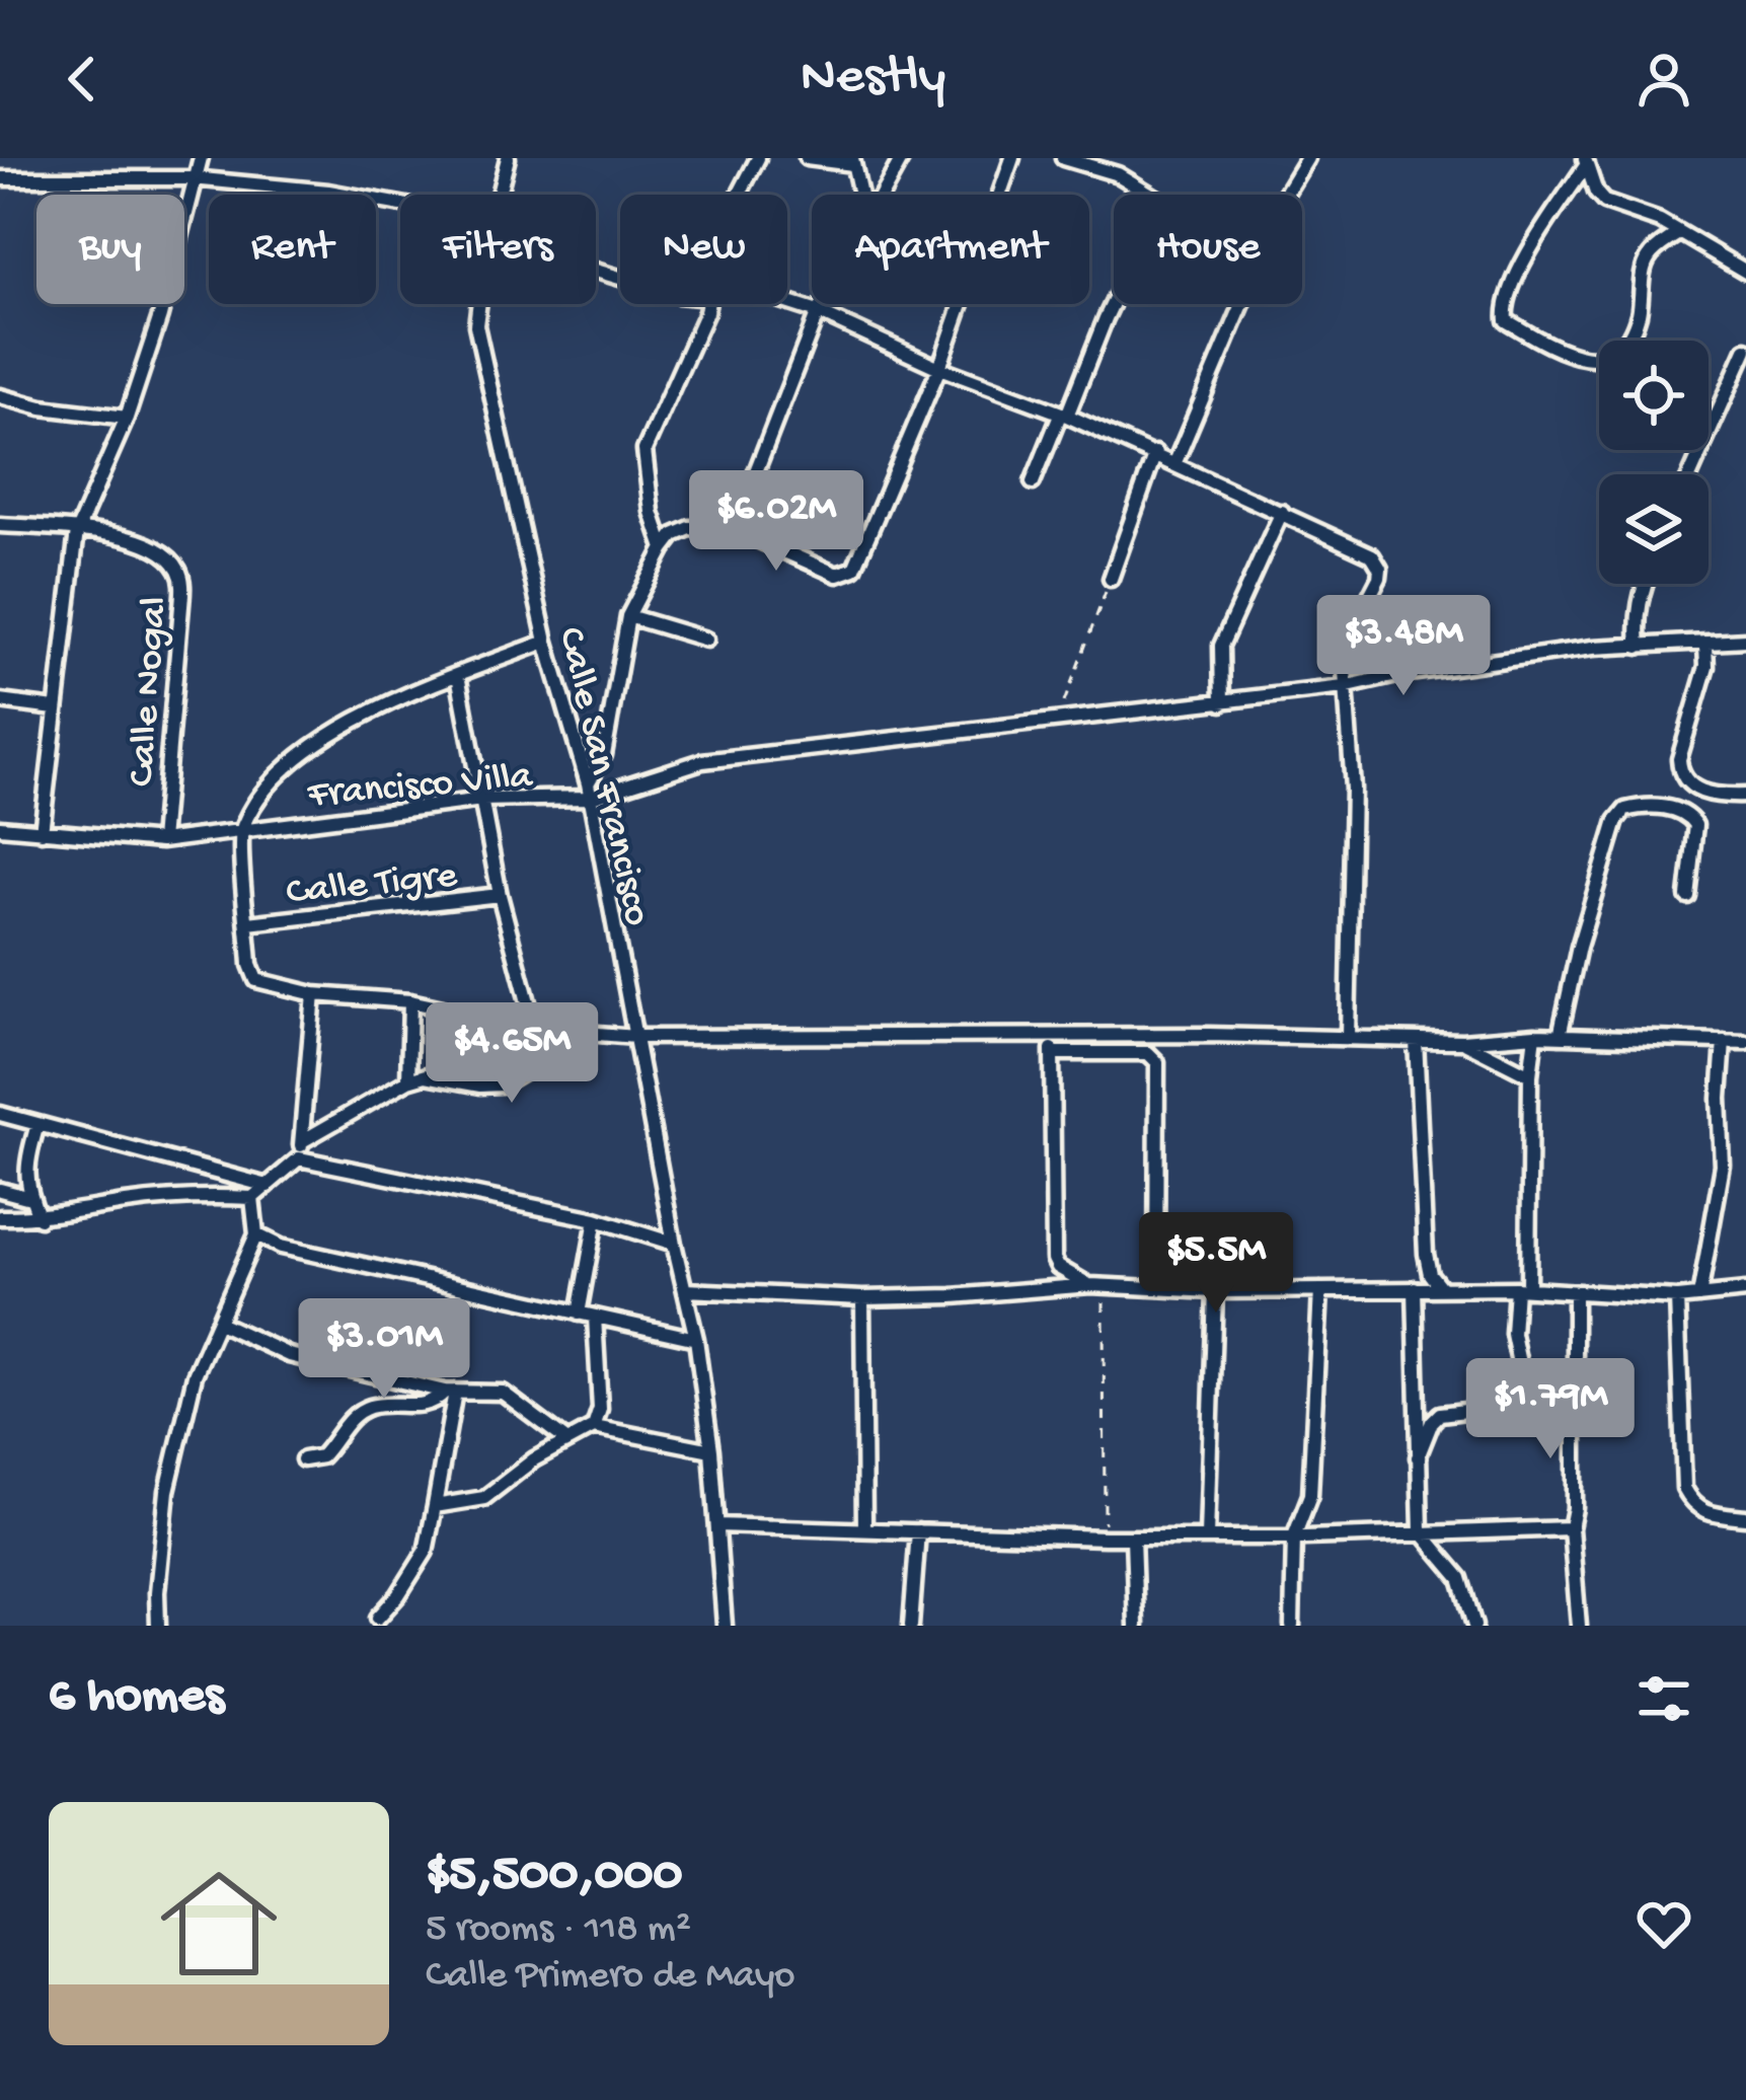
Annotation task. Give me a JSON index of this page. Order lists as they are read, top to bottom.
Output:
{
  "streets": {
    "street": [
      "Calle Nogal",
      "Calle San Francisco",
      "Francisco Villa",
      "Calle Tigre"
    ]
  },
  "crossings": [
    ["Calle Nogal", "Francisco Villa"],
    ["Calle San Francisco", "Francisco Villa"]
  ],
  "page": {
    "header": "Nestly",
    "chip": [
      "Buy",
      "Rent",
      "Filters",
      "New",
      "Apartment",
      "House"
    ],
    "price": [
      "$6.02M",
      "$3.48M",
      "$4.65M",
      "$5.5M",
      "$3.01M",
      "$1.79M"
    ],
    "heading": "6 homes",
    "list": [
      {
        "name": "$5,500,000",
        "note": "5 rooms · 118 m² · Calle Primero de Mayo"
      }
    ]
  }
}
